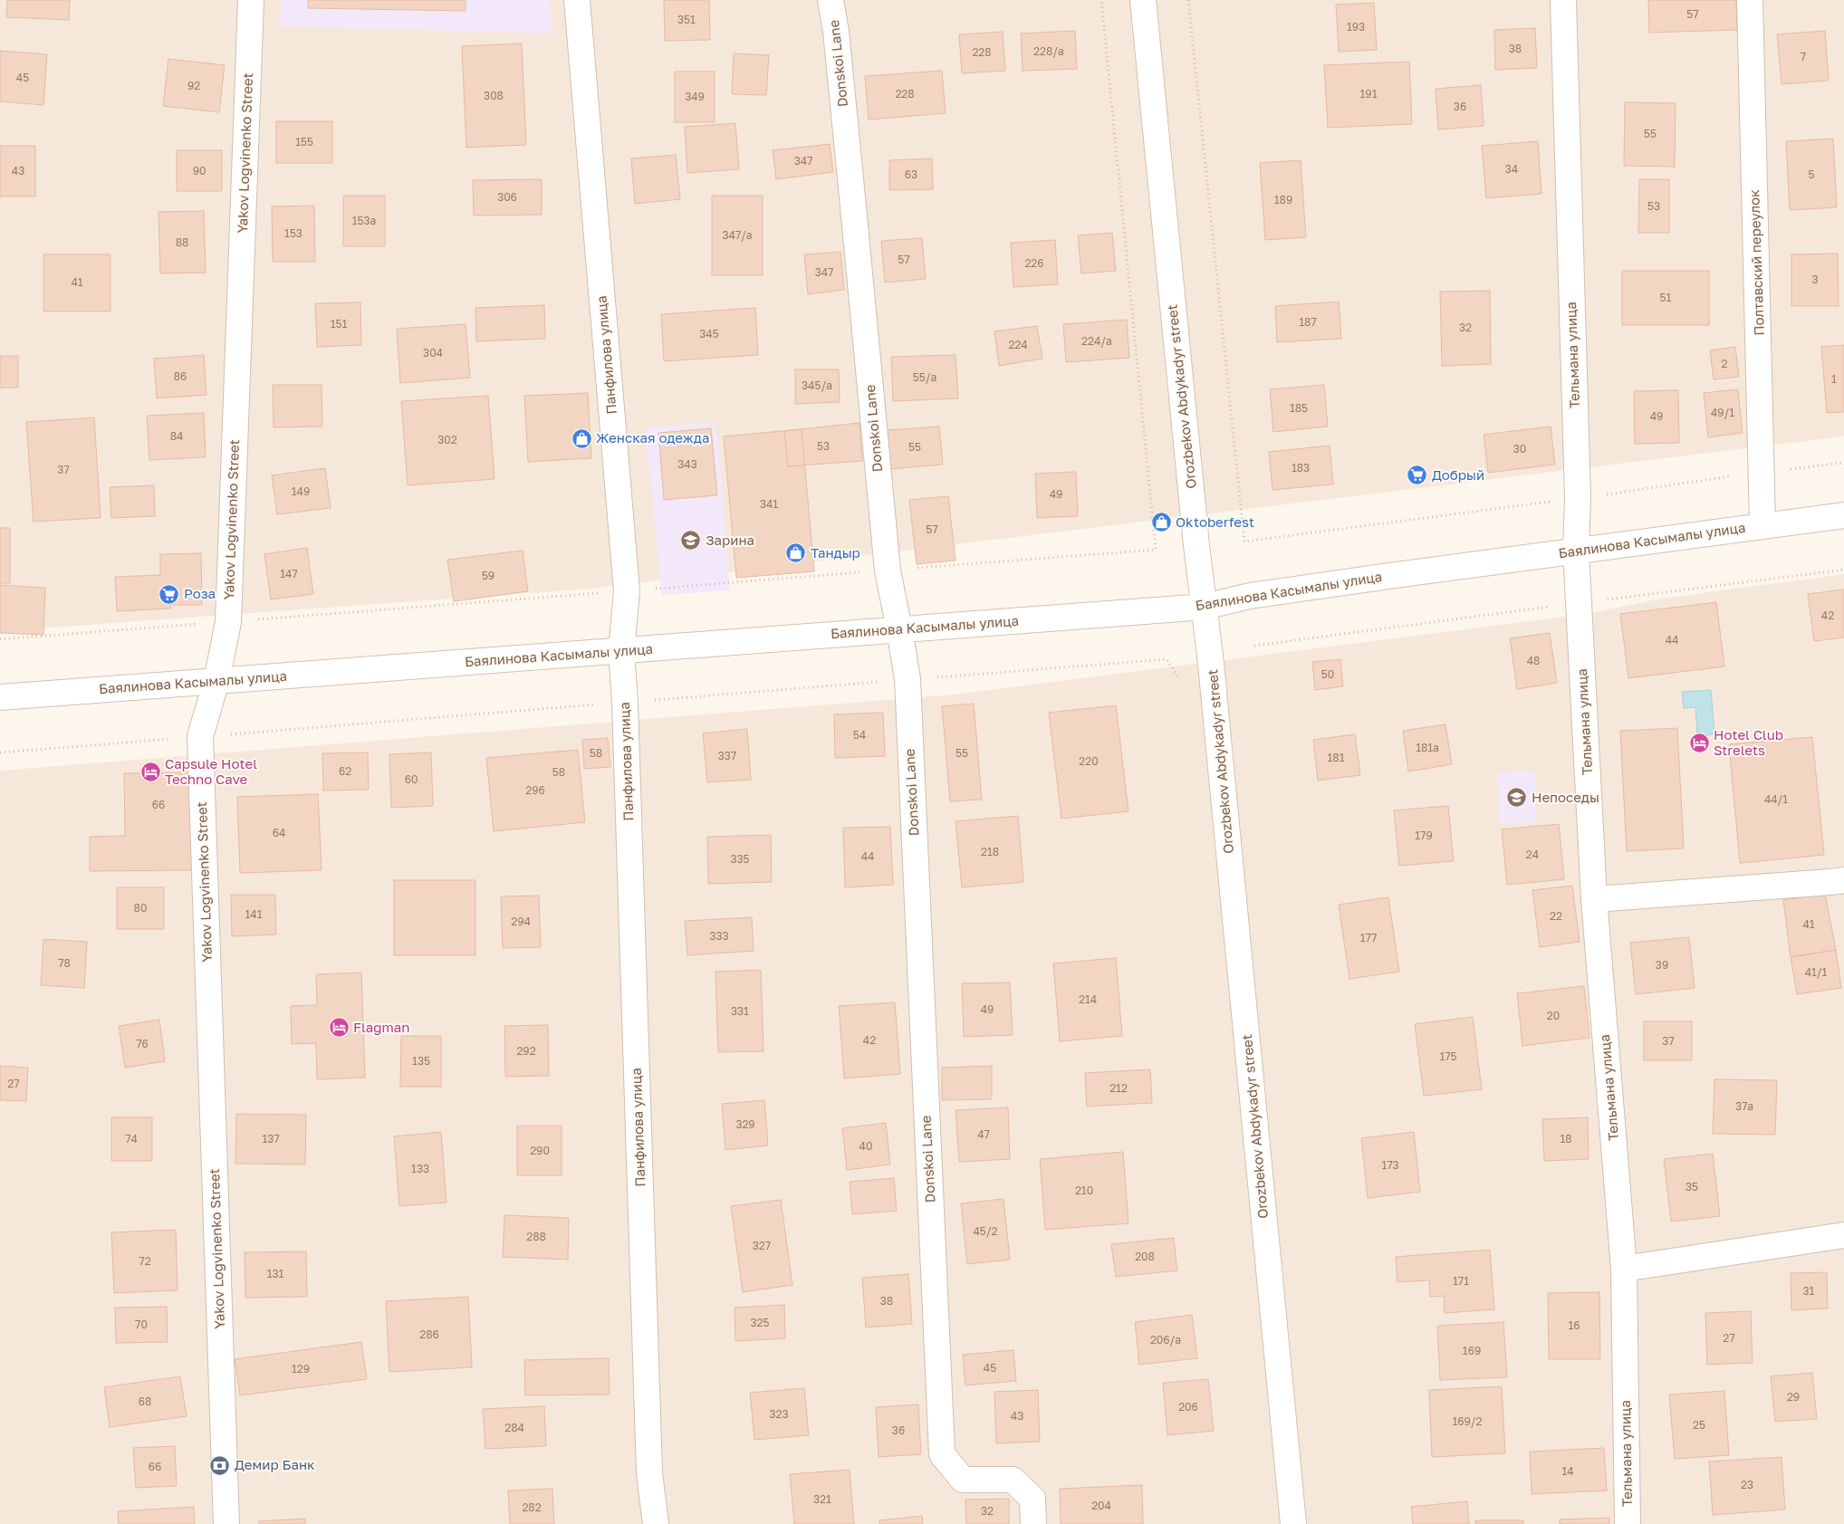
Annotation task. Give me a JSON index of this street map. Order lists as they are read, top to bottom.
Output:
{
  "streets": {
    "street": [
      "Donskoi Lane",
      "Yakov Logvinenko Street",
      "Полтавский переулок",
      "Панфилова улица",
      "Тельмана улица",
      "Orozbekov Abdykadyr street",
      "Баялинова Касымалы улица"
    ]
  },
  "crossings": [
    ["Donskoi Lane", "Баялинова Касымалы улица"],
    ["Yakov Logvinenko Street", "Баялинова Касымалы улица"],
    ["Полтавский переулок", "Баялинова Касымалы улица"],
    ["Панфилова улица", "Баялинова Касымалы улица"],
    ["Тельмана улица", "Баялинова Касымалы улица"],
    ["Orozbekov Abdykadyr street", "Баялинова Касымалы улица"]
  ],
  "places": {
    "shop": ["Женская одежда", "Oktoberfest", "Тандыр"],
    "supermarket": ["Добрый", "Роза"],
    "school or university": ["Зарина", "Непоседы"],
    "hotel": ["Hotel Club Strelets", "Capsule Hotel Techno Cave", "Flagman"],
    "bank": ["Демир Банк"]
  },
  "house_numbers": [
    "57",
    "351",
    "193",
    "38",
    "228/а",
    "228",
    "7",
    "45",
    "92",
    "228",
    "191",
    "308",
    "349",
    "36",
    "55",
    "155",
    "347",
    "34",
    "43",
    "90",
    "63",
    "5",
    "306",
    "189",
    "53",
    "153а",
    "153",
    "347/а",
    "88",
    "57",
    "226",
    "347",
    "3",
    "41",
    "51",
    "187",
    "151",
    "32",
    "345",
    "224/а",
    "224",
    "304",
    "2",
    "86",
    "55/а",
    "1",
    "345/а",
    "185",
    "49/1",
    "49",
    "84",
    "302",
    "53",
    "55",
    "30",
    "343",
    "183",
    "37",
    "149",
    "49",
    "341",
    "57",
    "147",
    "59",
    "42",
    "44",
    "48",
    "50",
    "54",
    "181а",
    "58",
    "55",
    "337",
    "181",
    "220",
    "62",
    "58",
    "60",
    "296",
    "44/1",
    "66",
    "64",
    "179",
    "218",
    "24",
    "44",
    "335",
    "80",
    "141",
    "22",
    "294",
    "41",
    "333",
    "177",
    "78",
    "39",
    "41/1",
    "214",
    "49",
    "331",
    "20",
    "42",
    "37",
    "76",
    "292",
    "175",
    "135",
    "27",
    "212",
    "37а",
    "329",
    "47",
    "74",
    "137",
    "18",
    "40",
    "290",
    "173",
    "133",
    "35",
    "210",
    "45/2",
    "288",
    "327",
    "208",
    "72",
    "131",
    "171",
    "31",
    "38",
    "325",
    "70",
    "16",
    "286",
    "27",
    "206/а",
    "169",
    "45",
    "129",
    "29",
    "68",
    "206",
    "323",
    "43",
    "169/2",
    "25",
    "284",
    "36",
    "66",
    "14",
    "23",
    "321",
    "204",
    "282",
    "32"
  ]
}
